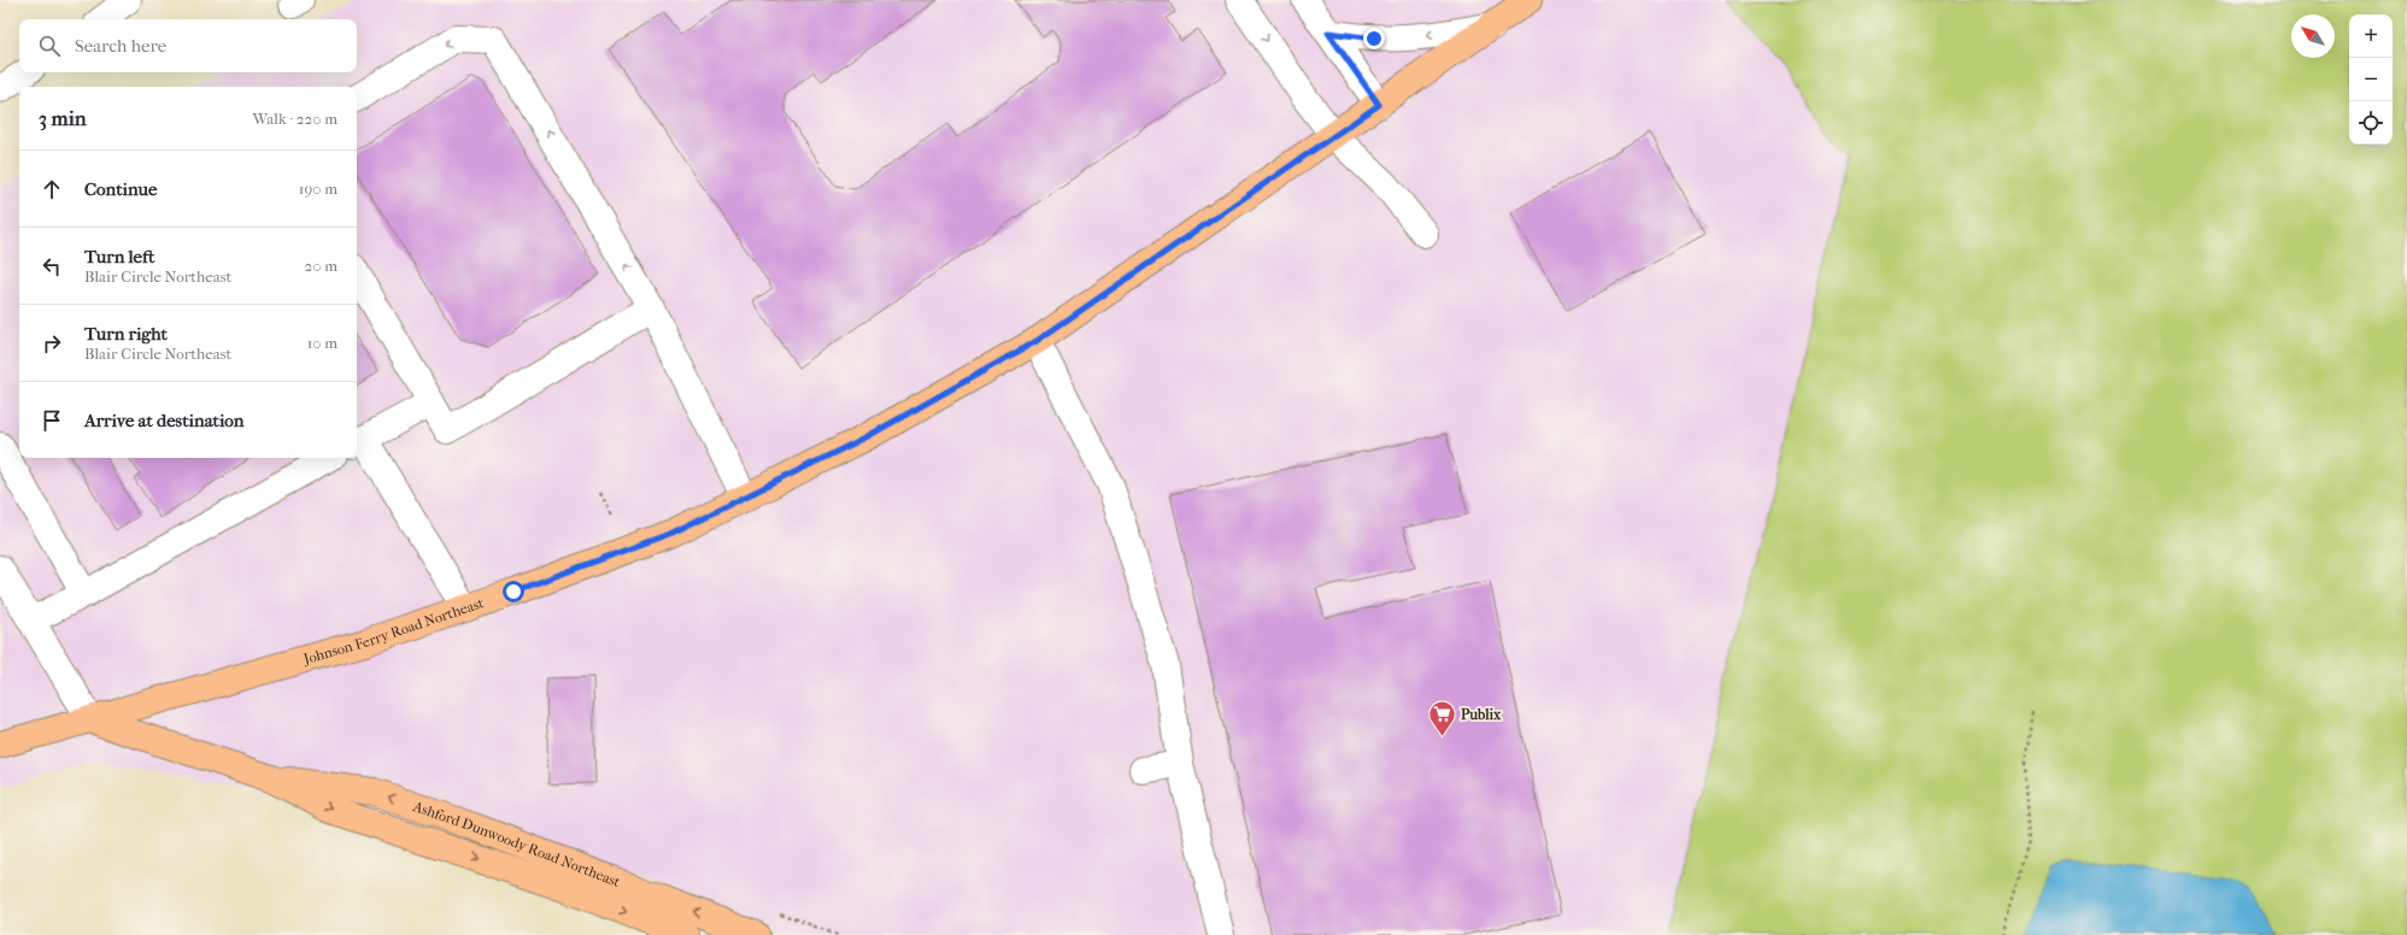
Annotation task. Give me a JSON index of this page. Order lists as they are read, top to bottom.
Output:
{
  "streets": {
    "main road": ["Johnson Ferry Road Northeast", "Ashford Dunwoody Road Northeast"]
  },
  "crossings": [
    ["Johnson Ferry Road Northeast", "Ashford Dunwoody Road Northeast"]
  ],
  "places": {
    "supermarket": ["Publix"]
  },
  "north": "top left",
  "page": {
    "map_buttons": ["+", "−"],
    "search": "Search here",
    "heading": ["3 min", "Walk · 220 m"],
    "list": [
      ["Continue", "190 m"],
      ["Turn left", "Blair Circle Northeast", "20 m"],
      ["Turn right", "Blair Circle Northeast", "10 m"],
      "Arrive at destination"
    ]
  }
}
